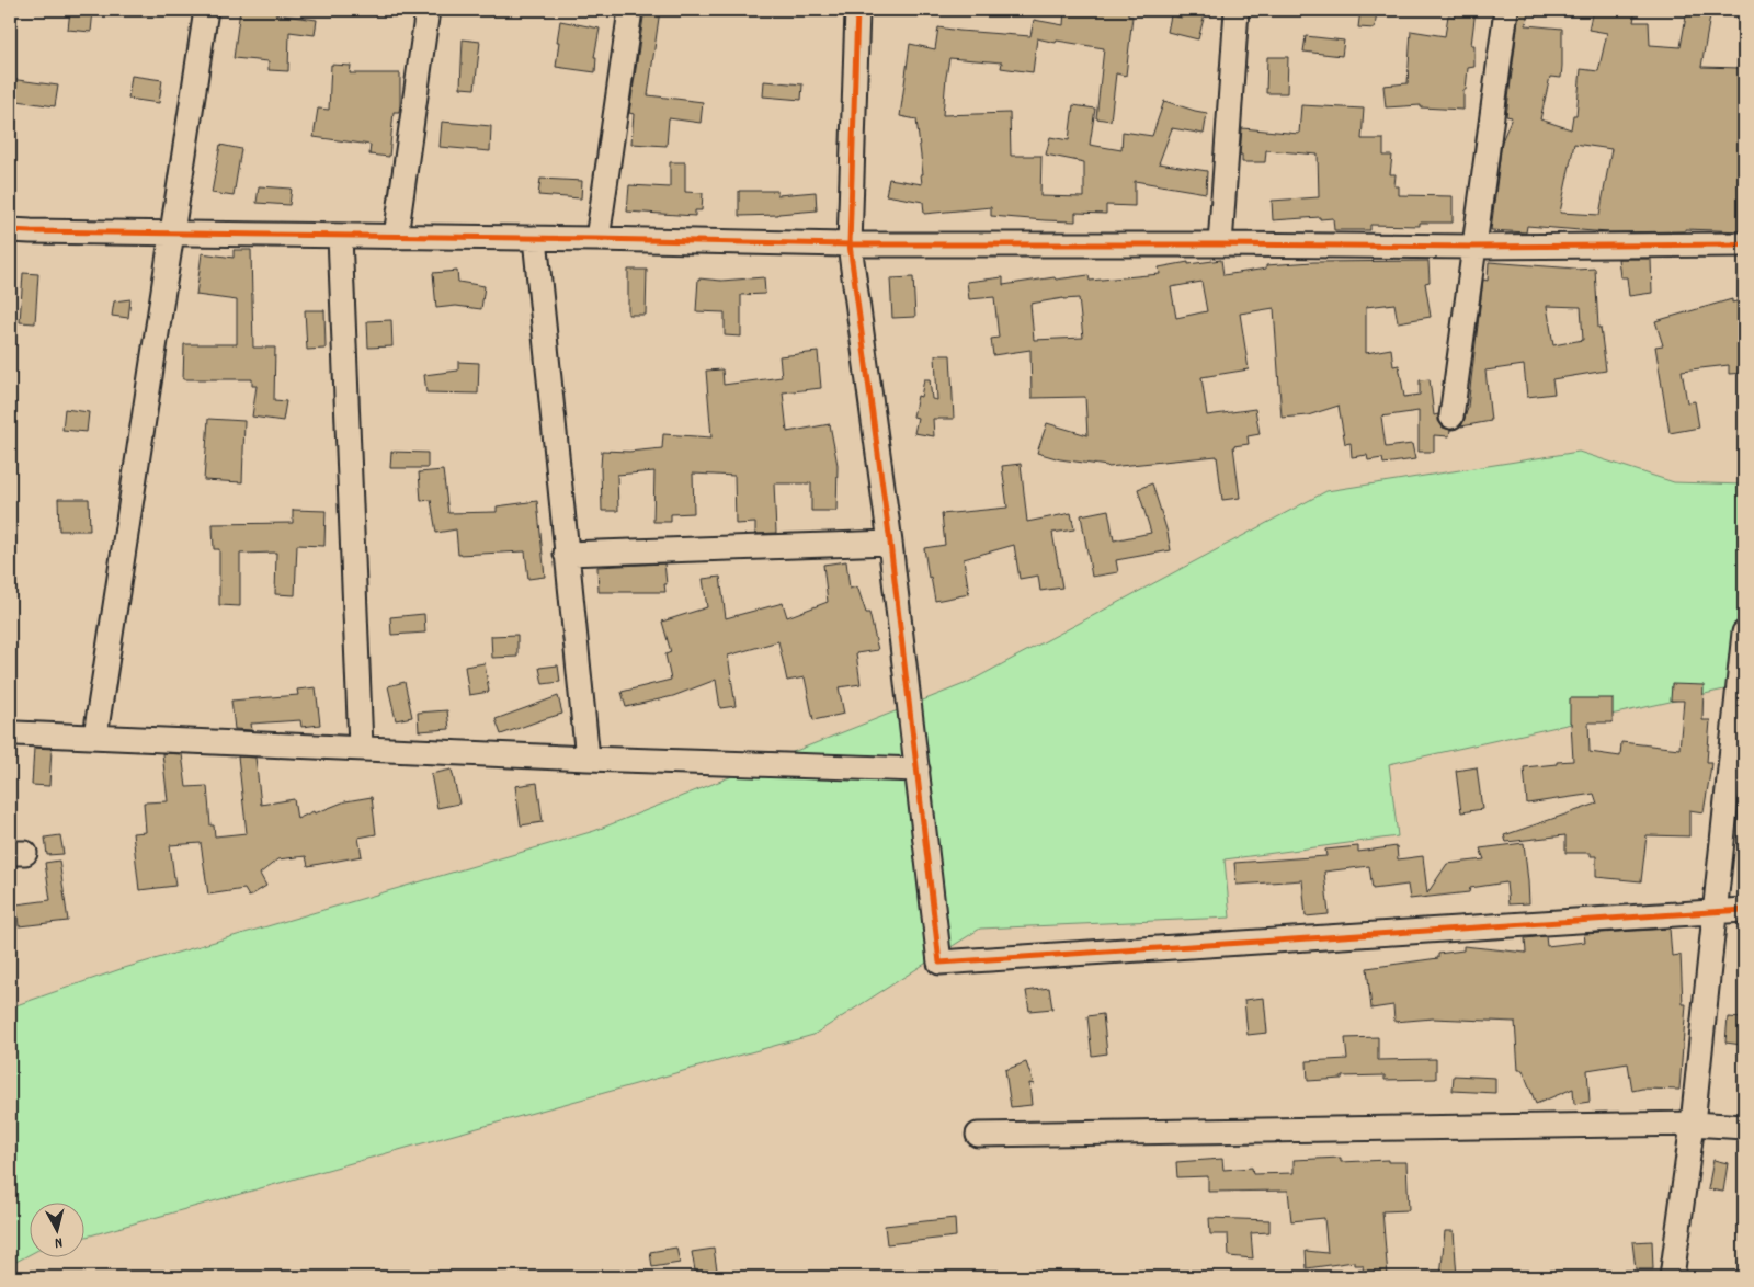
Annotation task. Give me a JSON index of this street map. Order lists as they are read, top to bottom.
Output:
{
  "north": "bottom"
}
